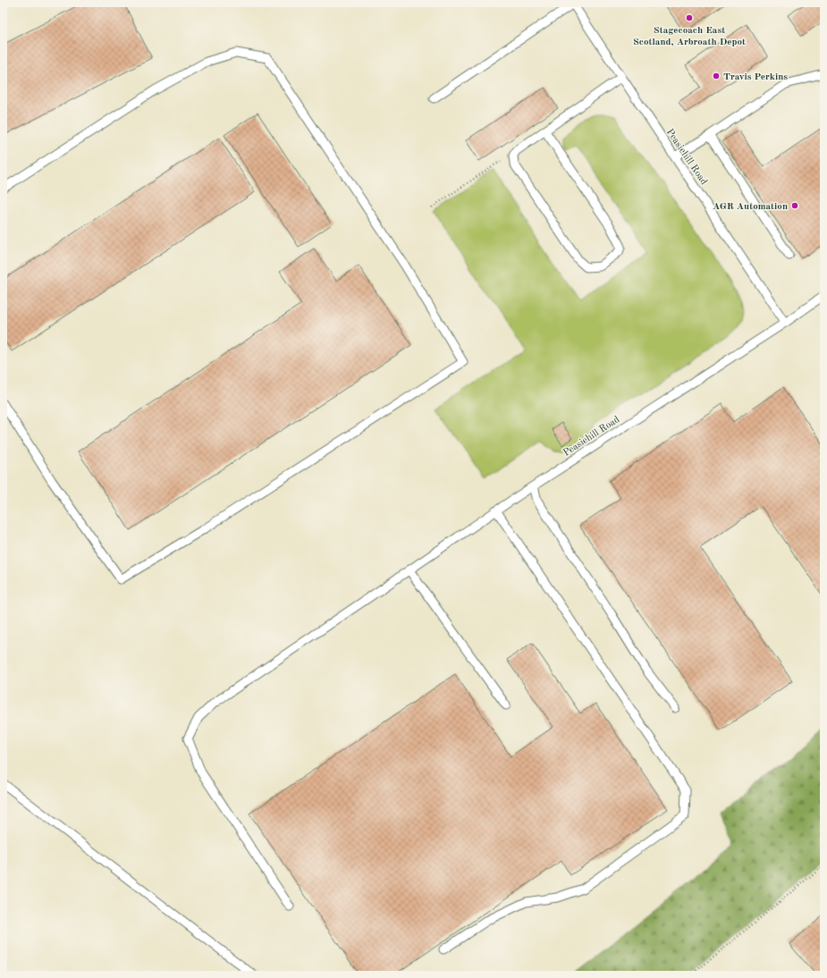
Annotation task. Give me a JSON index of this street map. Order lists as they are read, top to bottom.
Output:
{
  "streets": {
    "lane": ["Peasiehill Road"]
  },
  "places": ["Stagecoach East Scotland, Arbroath Depot", "Travis Perkins", "AGR Automation"]
}
